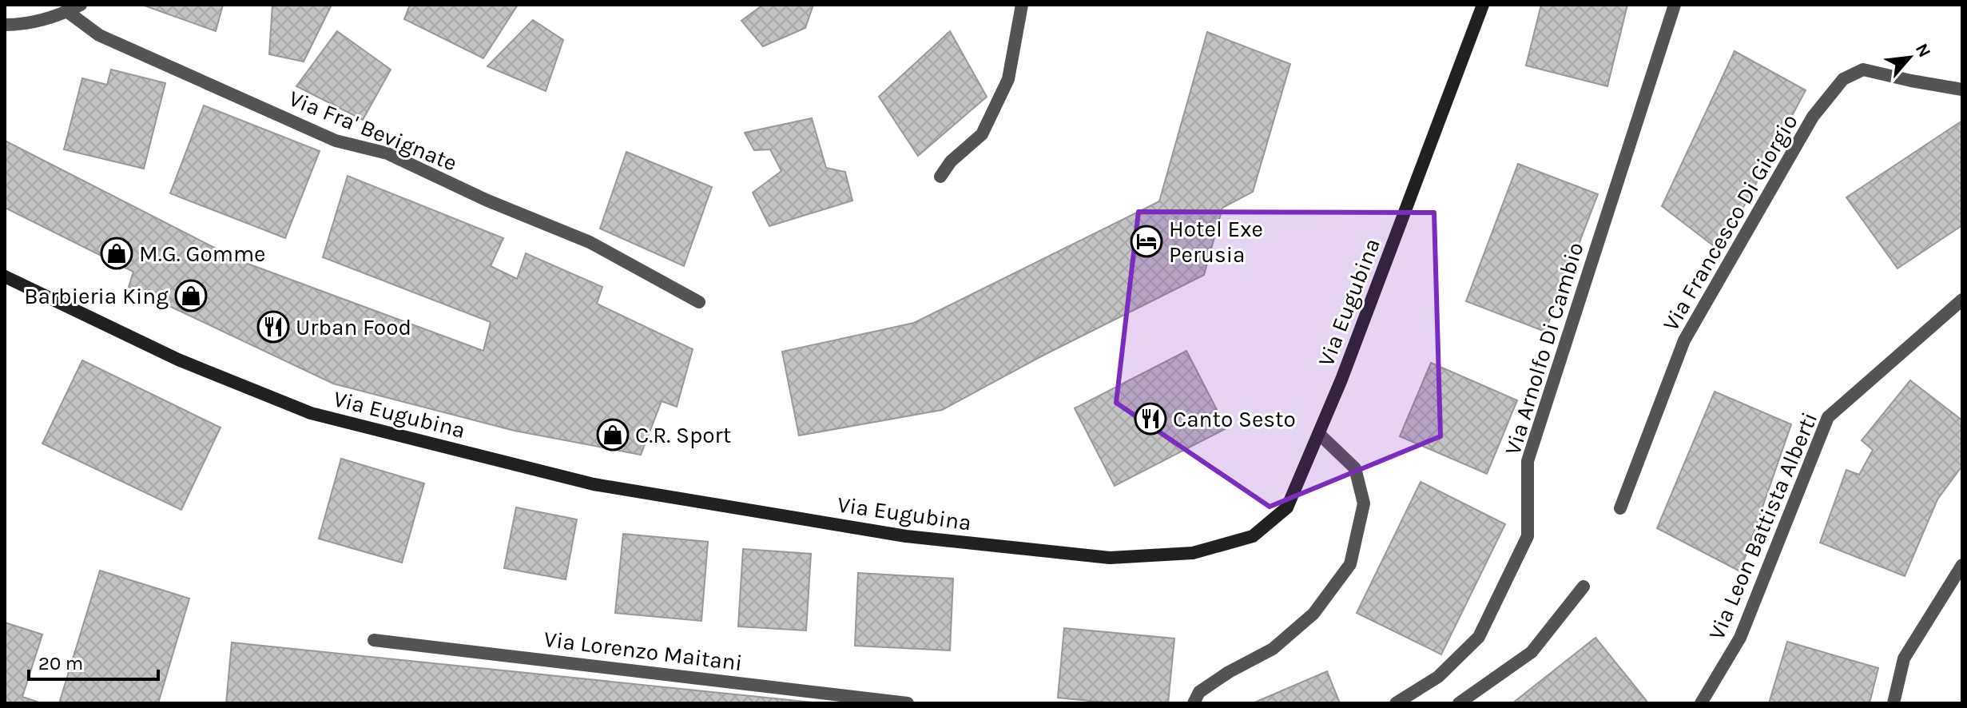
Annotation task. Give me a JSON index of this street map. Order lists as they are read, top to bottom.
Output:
{
  "streets": {
    "main road": ["Via Eugubina"],
    "street": [
      "Via Fra' Bevignate",
      "Via Francesco Di Giorgio",
      "Via Arnolfo Di Cambio",
      "Via Leon Battista Alberti",
      "Via Lorenzo Maitani"
    ]
  },
  "places": {
    "hotel": ["Hotel Exe Perusia"],
    "shop": ["M.G. Gomme", "Barbieria King", "C.R. Sport"],
    "restaurant": ["Urban Food", "Canto Sesto"]
  },
  "scale_bar": "20 m",
  "north": "top right"
}
